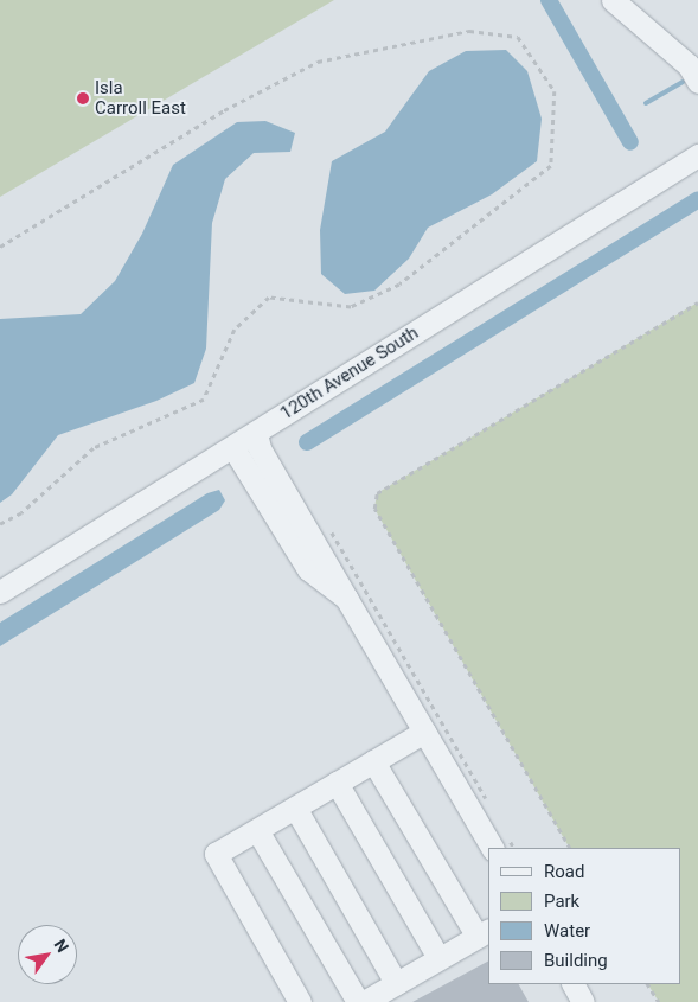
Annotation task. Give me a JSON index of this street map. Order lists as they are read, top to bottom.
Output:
{
  "streets": {
    "street": ["120th Avenue South"]
  },
  "places": ["Isla Carroll East"],
  "legend": [
    "Road",
    "Park",
    "Water",
    "Building"
  ],
  "north": "top right"
}
